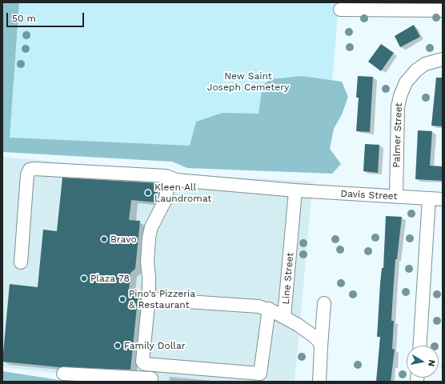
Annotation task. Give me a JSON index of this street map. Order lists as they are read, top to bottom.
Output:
{
  "streets": {
    "street": ["Palmer Street", "Davis Street", "Line Street"]
  },
  "crossings": [
    ["Palmer Street", "Davis Street"],
    ["Davis Street", "Line Street"]
  ],
  "parks": ["New Saint Joseph Cemetery"],
  "places": [
    "Kleen All Laundromat",
    "Bravo",
    "Plaza 78",
    "Pino's Pizzeria & Restaurant",
    "Family Dollar"
  ],
  "scale_bar": "50 m",
  "north": "right"
}
